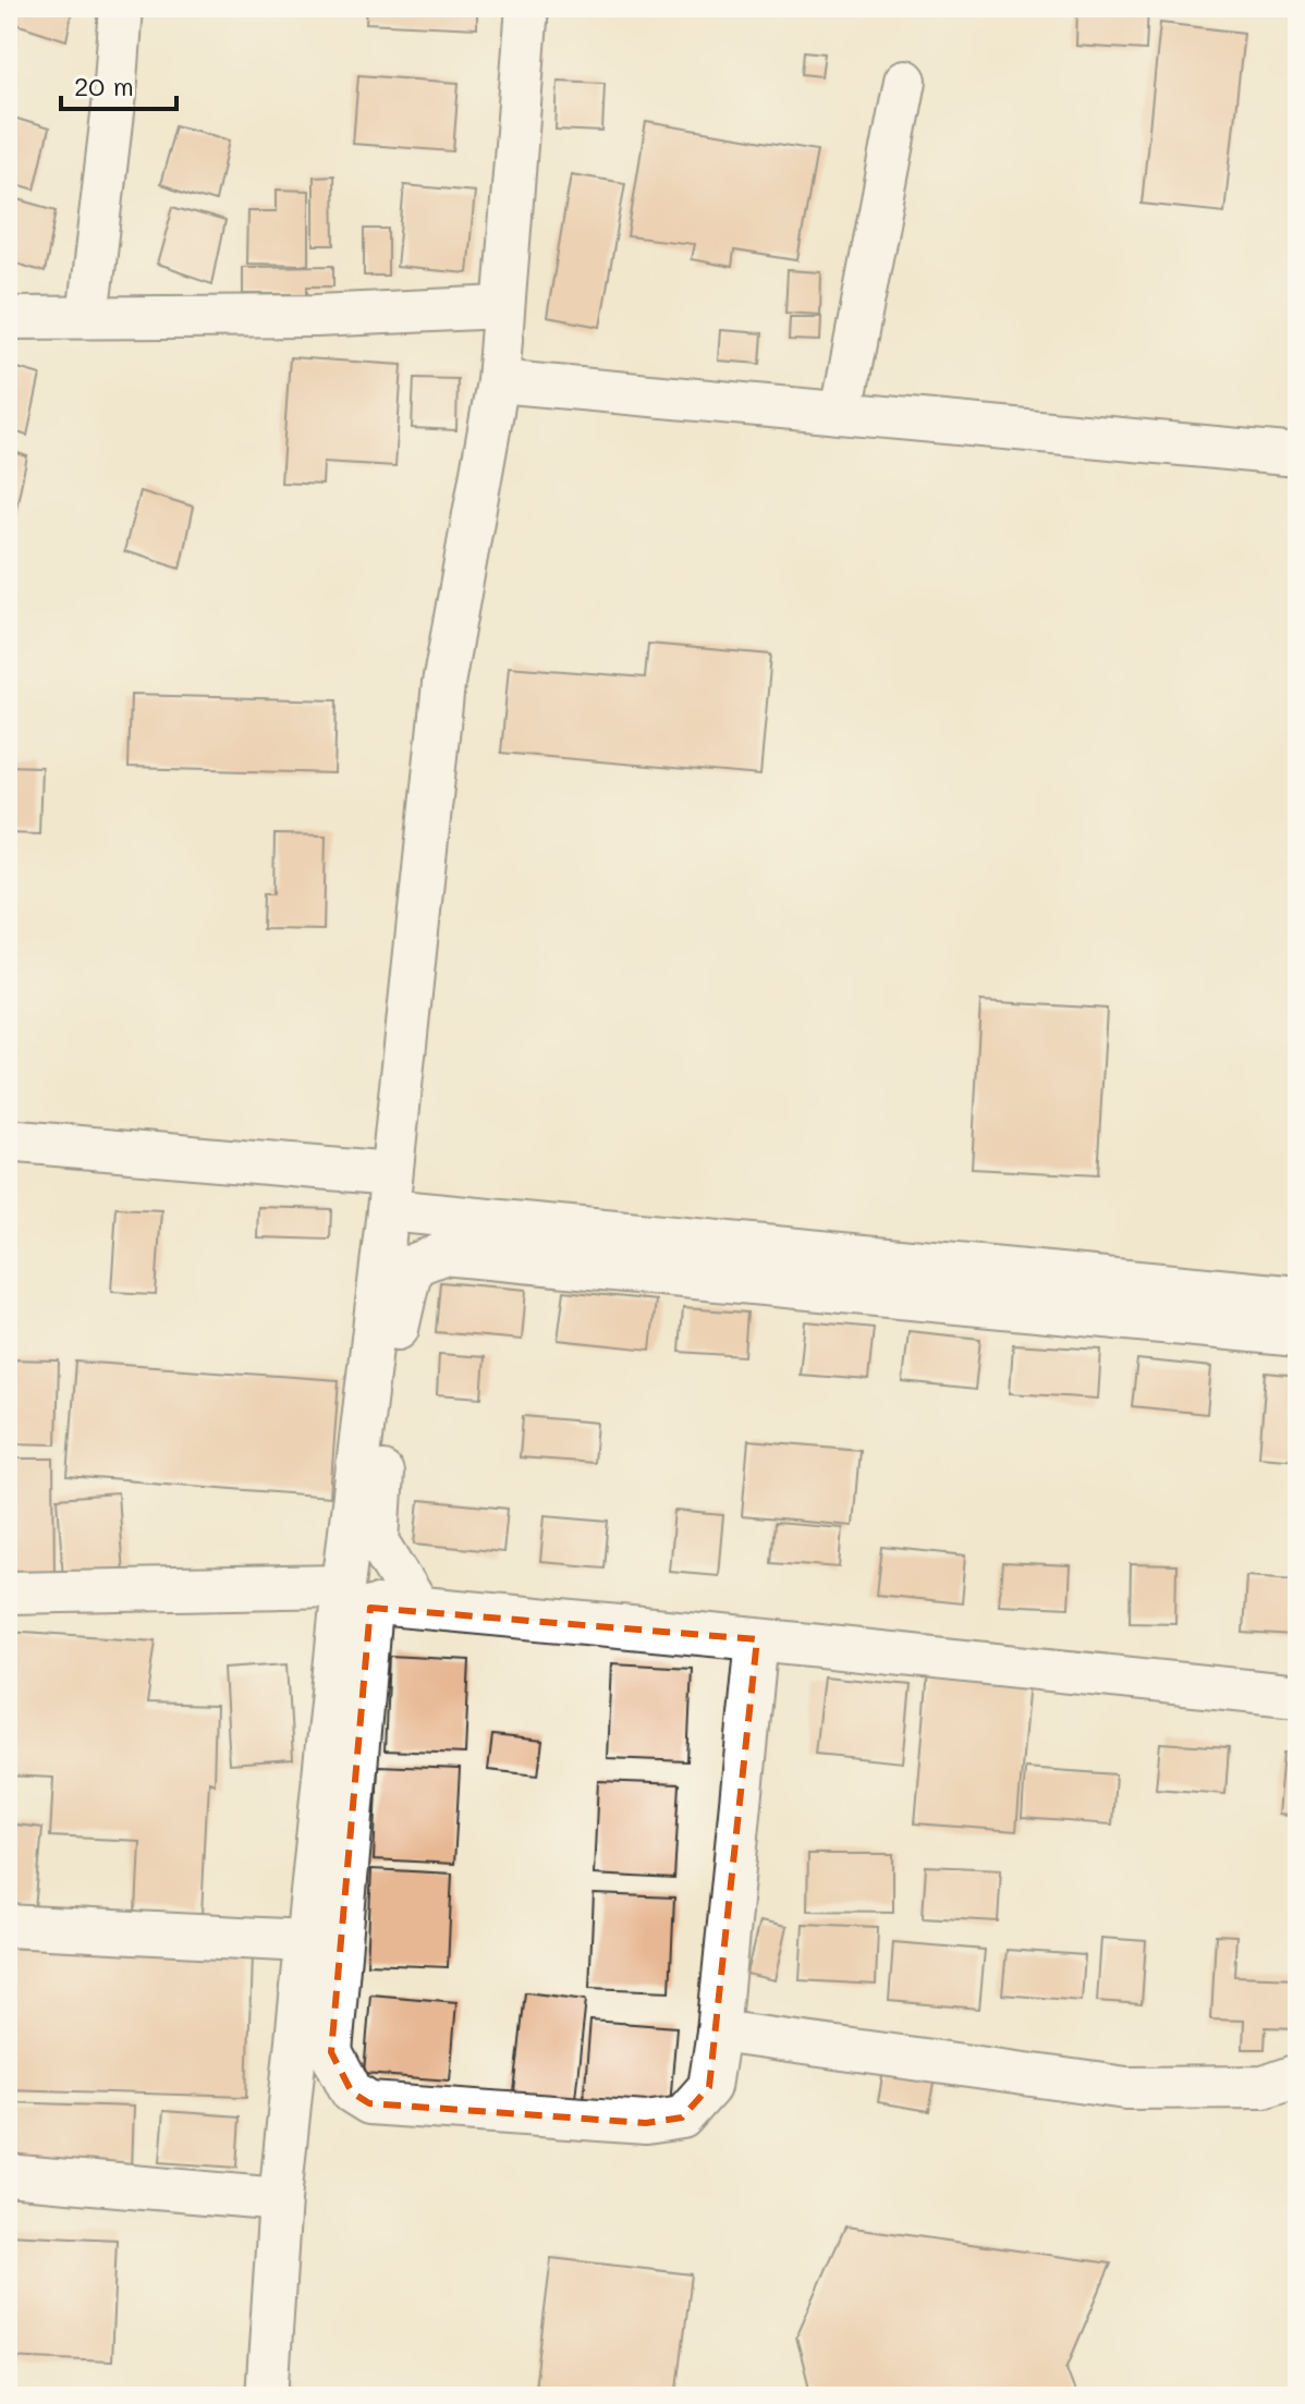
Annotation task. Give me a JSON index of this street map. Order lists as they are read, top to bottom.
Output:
{
  "scale_bar": "20 m"
}
